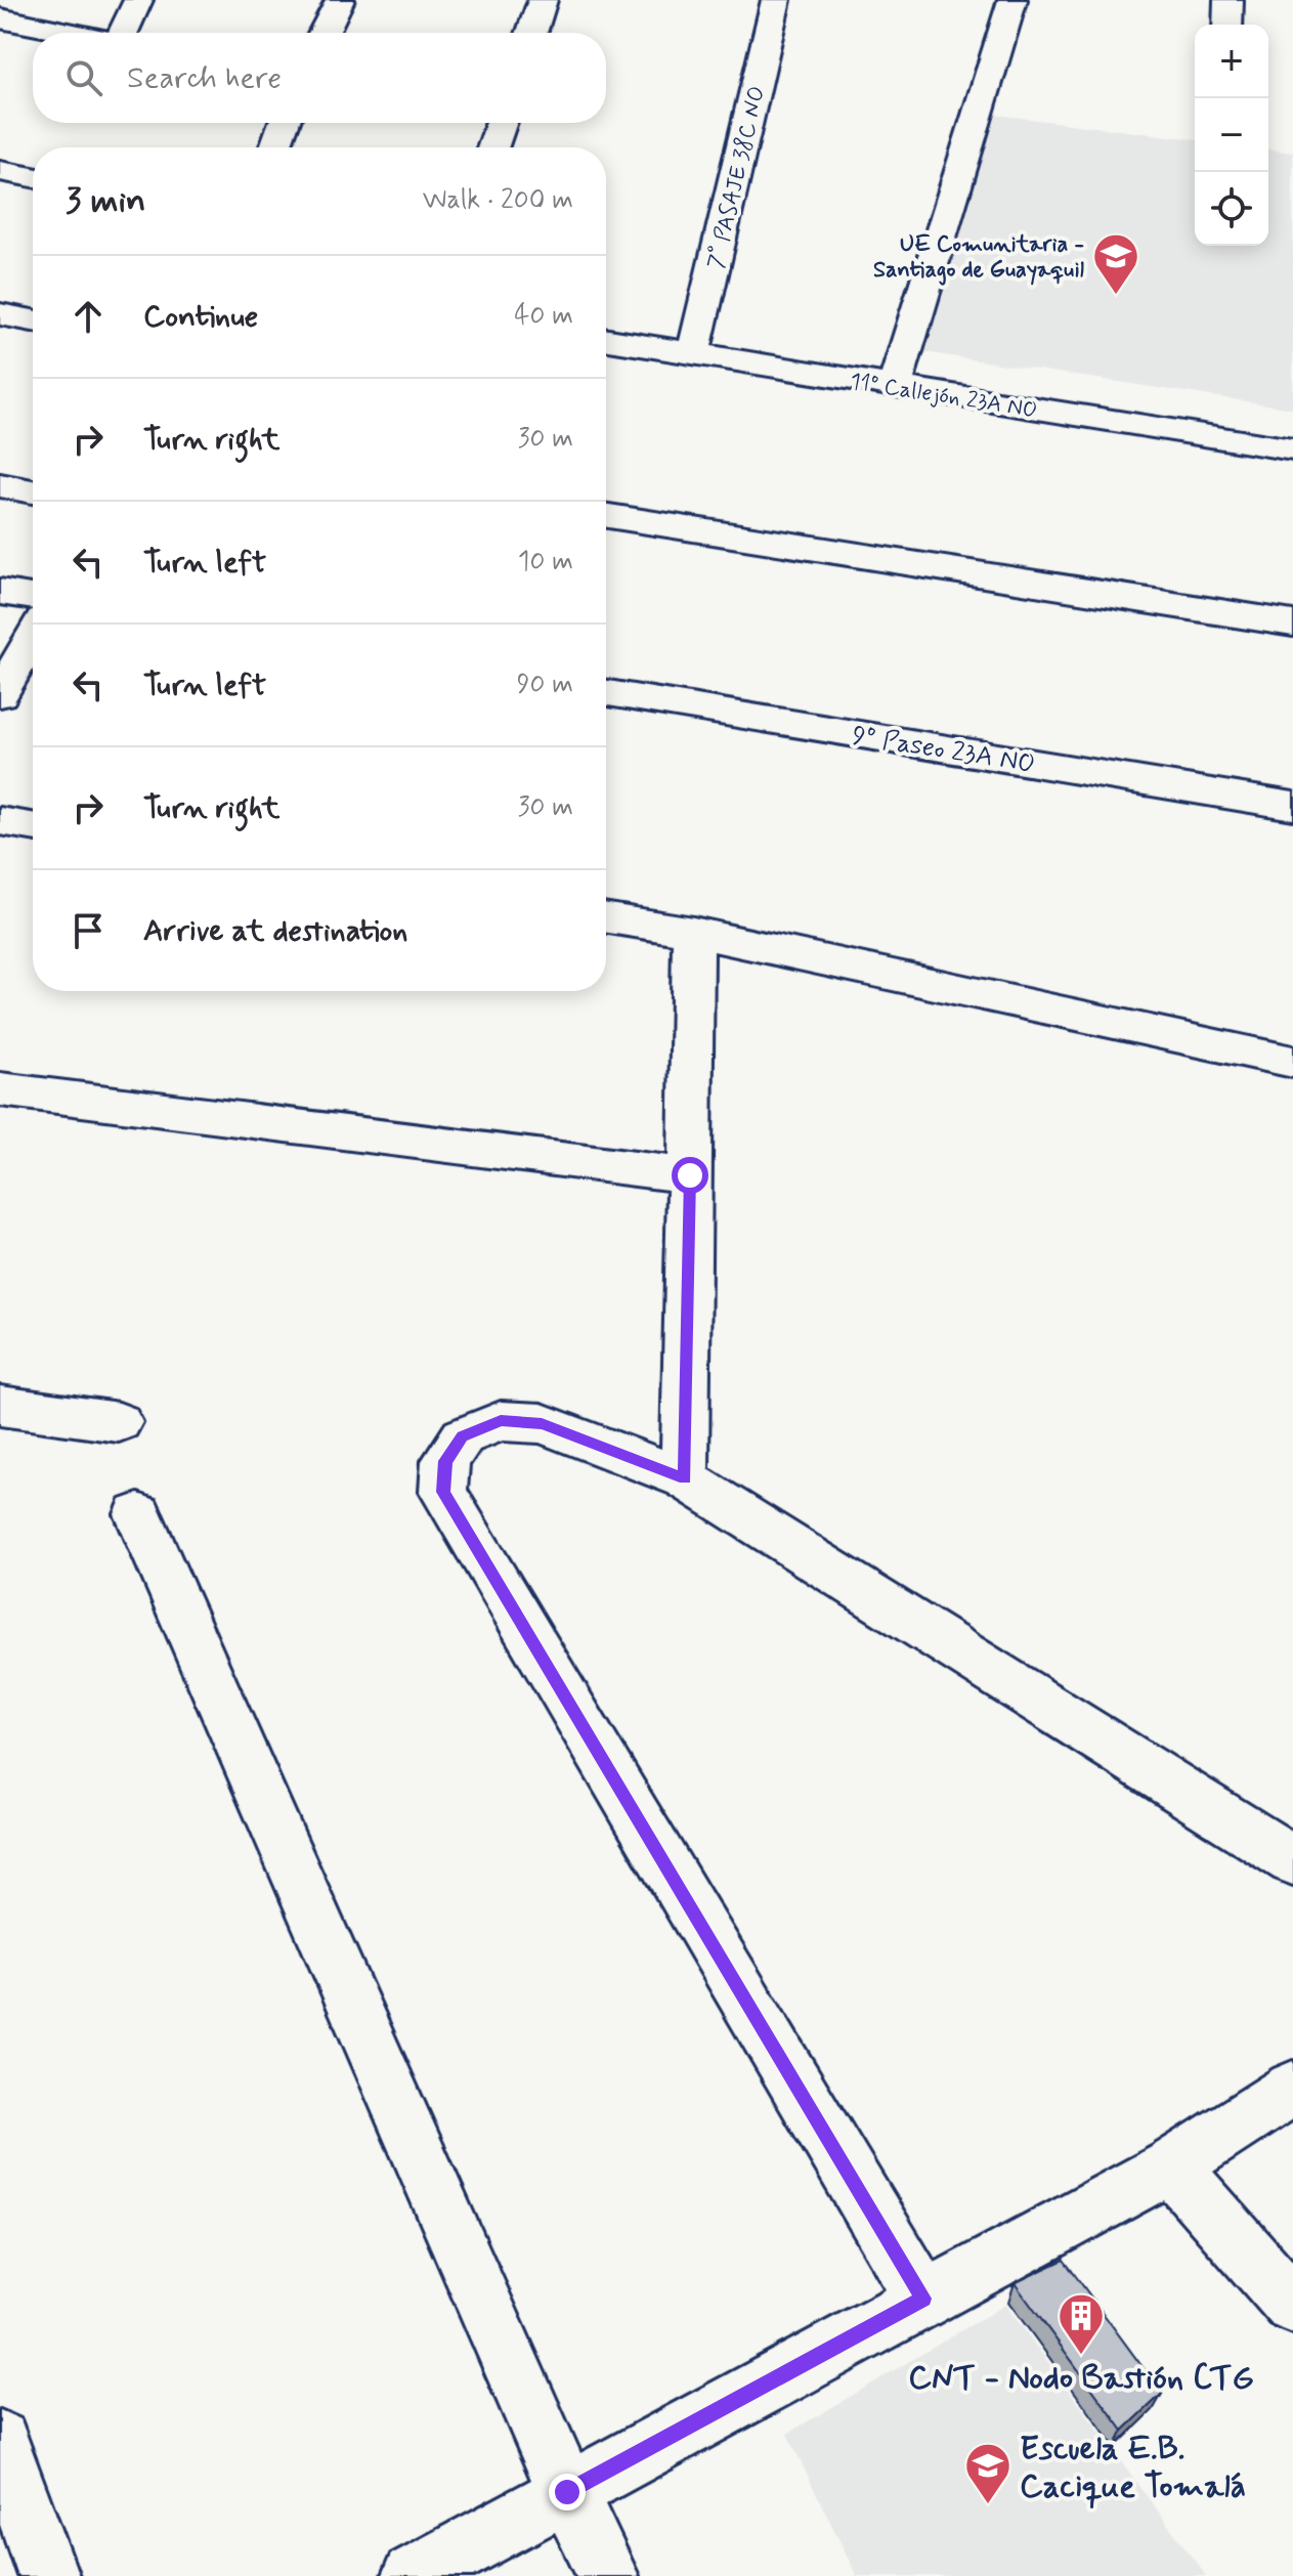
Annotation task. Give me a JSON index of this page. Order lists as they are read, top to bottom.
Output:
{
  "streets": {
    "street": ["7° PASAJE 38C NO", "11º Callejón 23A NO", "9º Paseo 23A NO"]
  },
  "crossings": [
    ["7° PASAJE 38C NO", "11º Callejón 23A NO"]
  ],
  "places": {
    "school or university": ["UE Comunitaria - Santiago de Guayaquil", "Escuela E.B. Cacique Tomalá"],
    "building": ["CNT - Nodo Bastión CTG"]
  },
  "page": {
    "map_buttons": ["+", "−"],
    "search": "Search here",
    "heading": ["3 min", "Walk · 200 m"],
    "list": [
      ["Continue", "40 m"],
      ["Turn right", "30 m"],
      ["Turn left", "10 m"],
      ["Turn left", "90 m"],
      ["Turn right", "30 m"],
      "Arrive at destination"
    ]
  }
}
